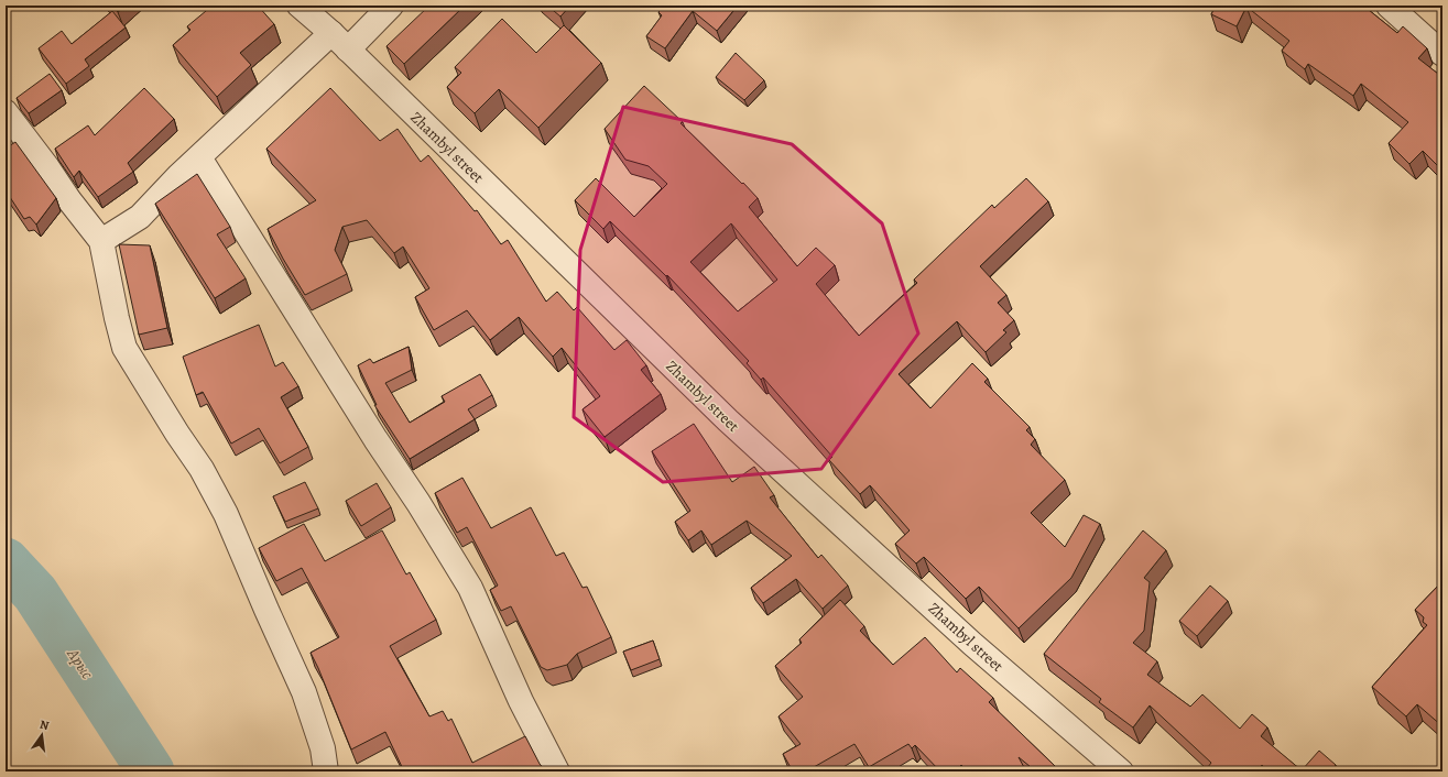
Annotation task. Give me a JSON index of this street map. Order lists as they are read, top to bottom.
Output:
{
  "streets": {
    "street": ["Zhambyl street"]
  },
  "water": ["Арыс"],
  "north": "top"
}
